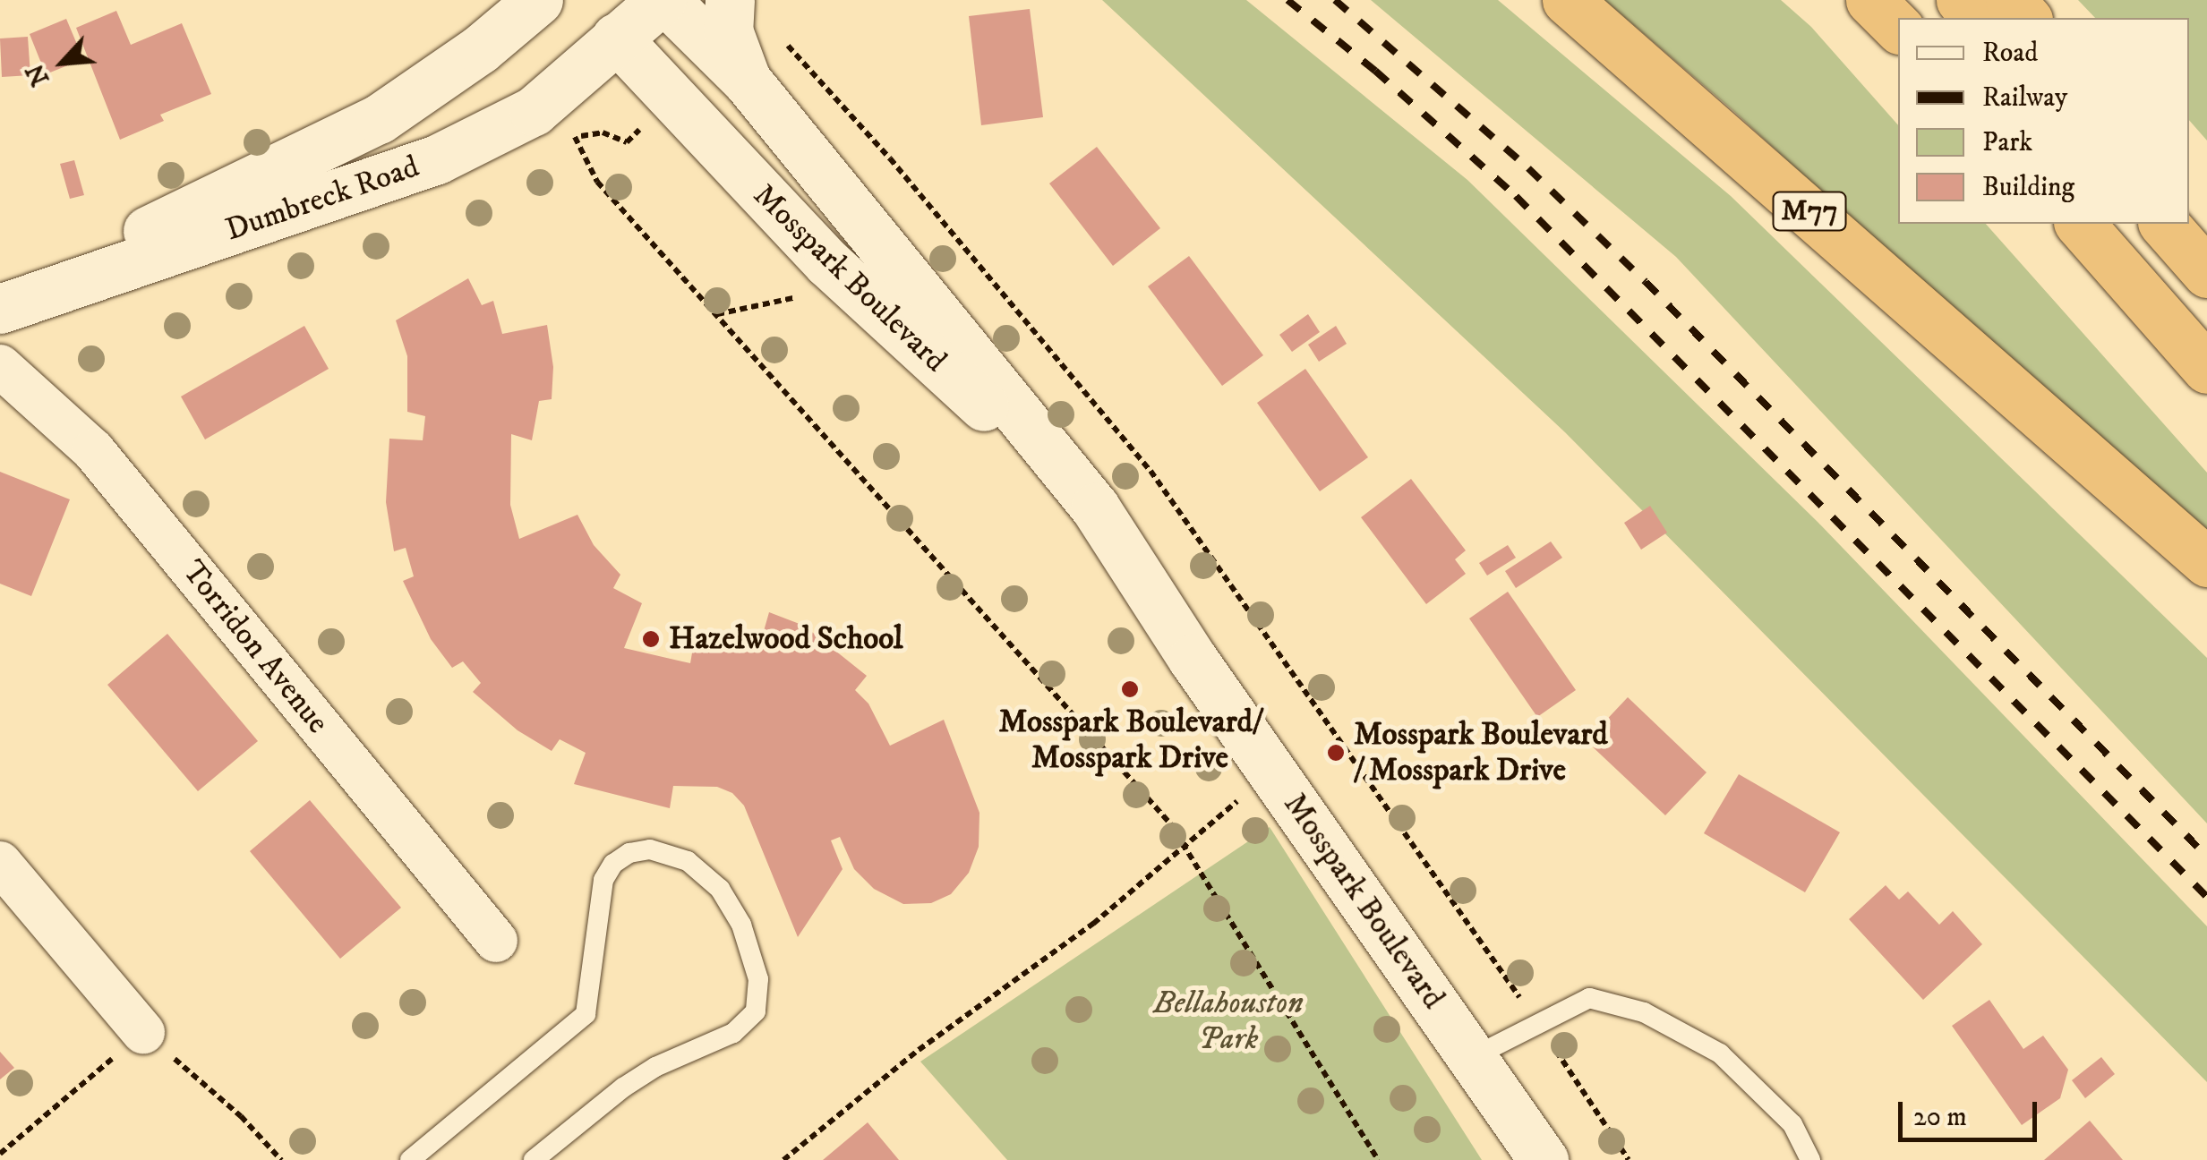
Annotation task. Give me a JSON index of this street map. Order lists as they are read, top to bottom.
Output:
{
  "streets": {
    "highway": ["M77"],
    "street": ["Dumbreck Road", "Mosspark Boulevard", "Torridon Avenue"]
  },
  "crossings": [
    ["Dumbreck Road", "Mosspark Boulevard"]
  ],
  "parks": ["Bellahouston Park"],
  "places": ["Hazelwood School", "Mosspark Boulevard/ Mosspark Drive", "Mosspark Boulevard / Mosspark Drive"],
  "legend": [
    "Road",
    "Railway",
    "Park",
    "Building"
  ],
  "scale_bar": "20 m",
  "north": "bottom left"
}
